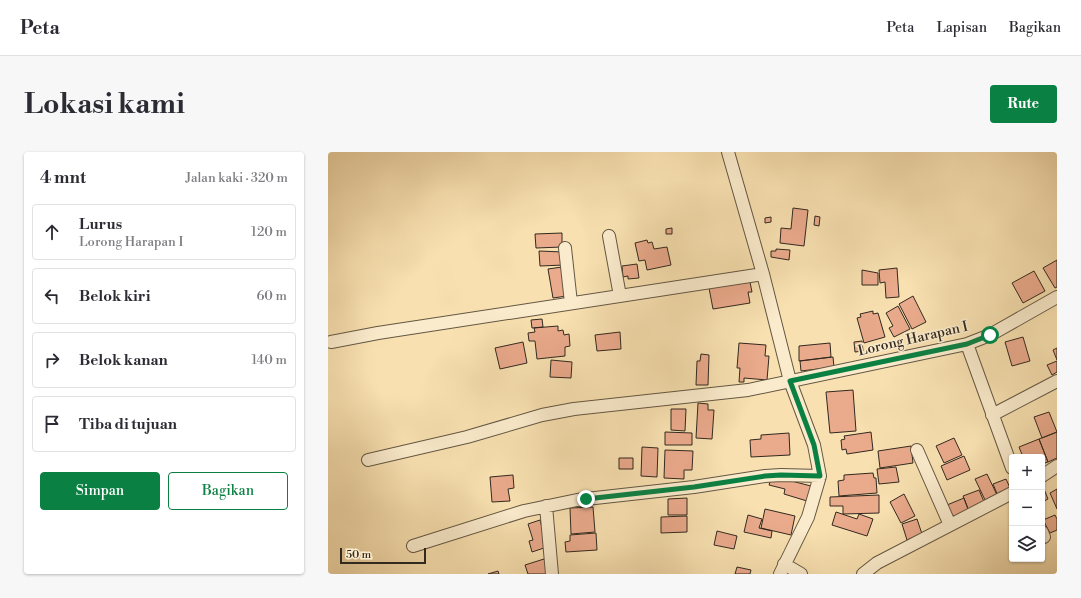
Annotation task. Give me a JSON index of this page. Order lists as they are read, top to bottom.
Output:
{
  "streets": {
    "street": ["Lorong Harapan I"]
  },
  "scale_bar": "50 m",
  "page": {
    "header": "Peta",
    "nav": ["Peta", "Lapisan", "Bagikan"],
    "buttons": [
      "Rute",
      ["Simpan", "Bagikan"]
    ],
    "title": "Lokasi kami",
    "heading": ["4 mnt", "Jalan kaki · 320 m"],
    "list": [
      ["Lurus", "Lorong Harapan I", "120 m"],
      ["Belok kiri", "60 m"],
      ["Belok kanan", "140 m"],
      "Tiba di tujuan"
    ],
    "map_buttons": ["+", "−"],
    "scale": "50 m"
  }
}
